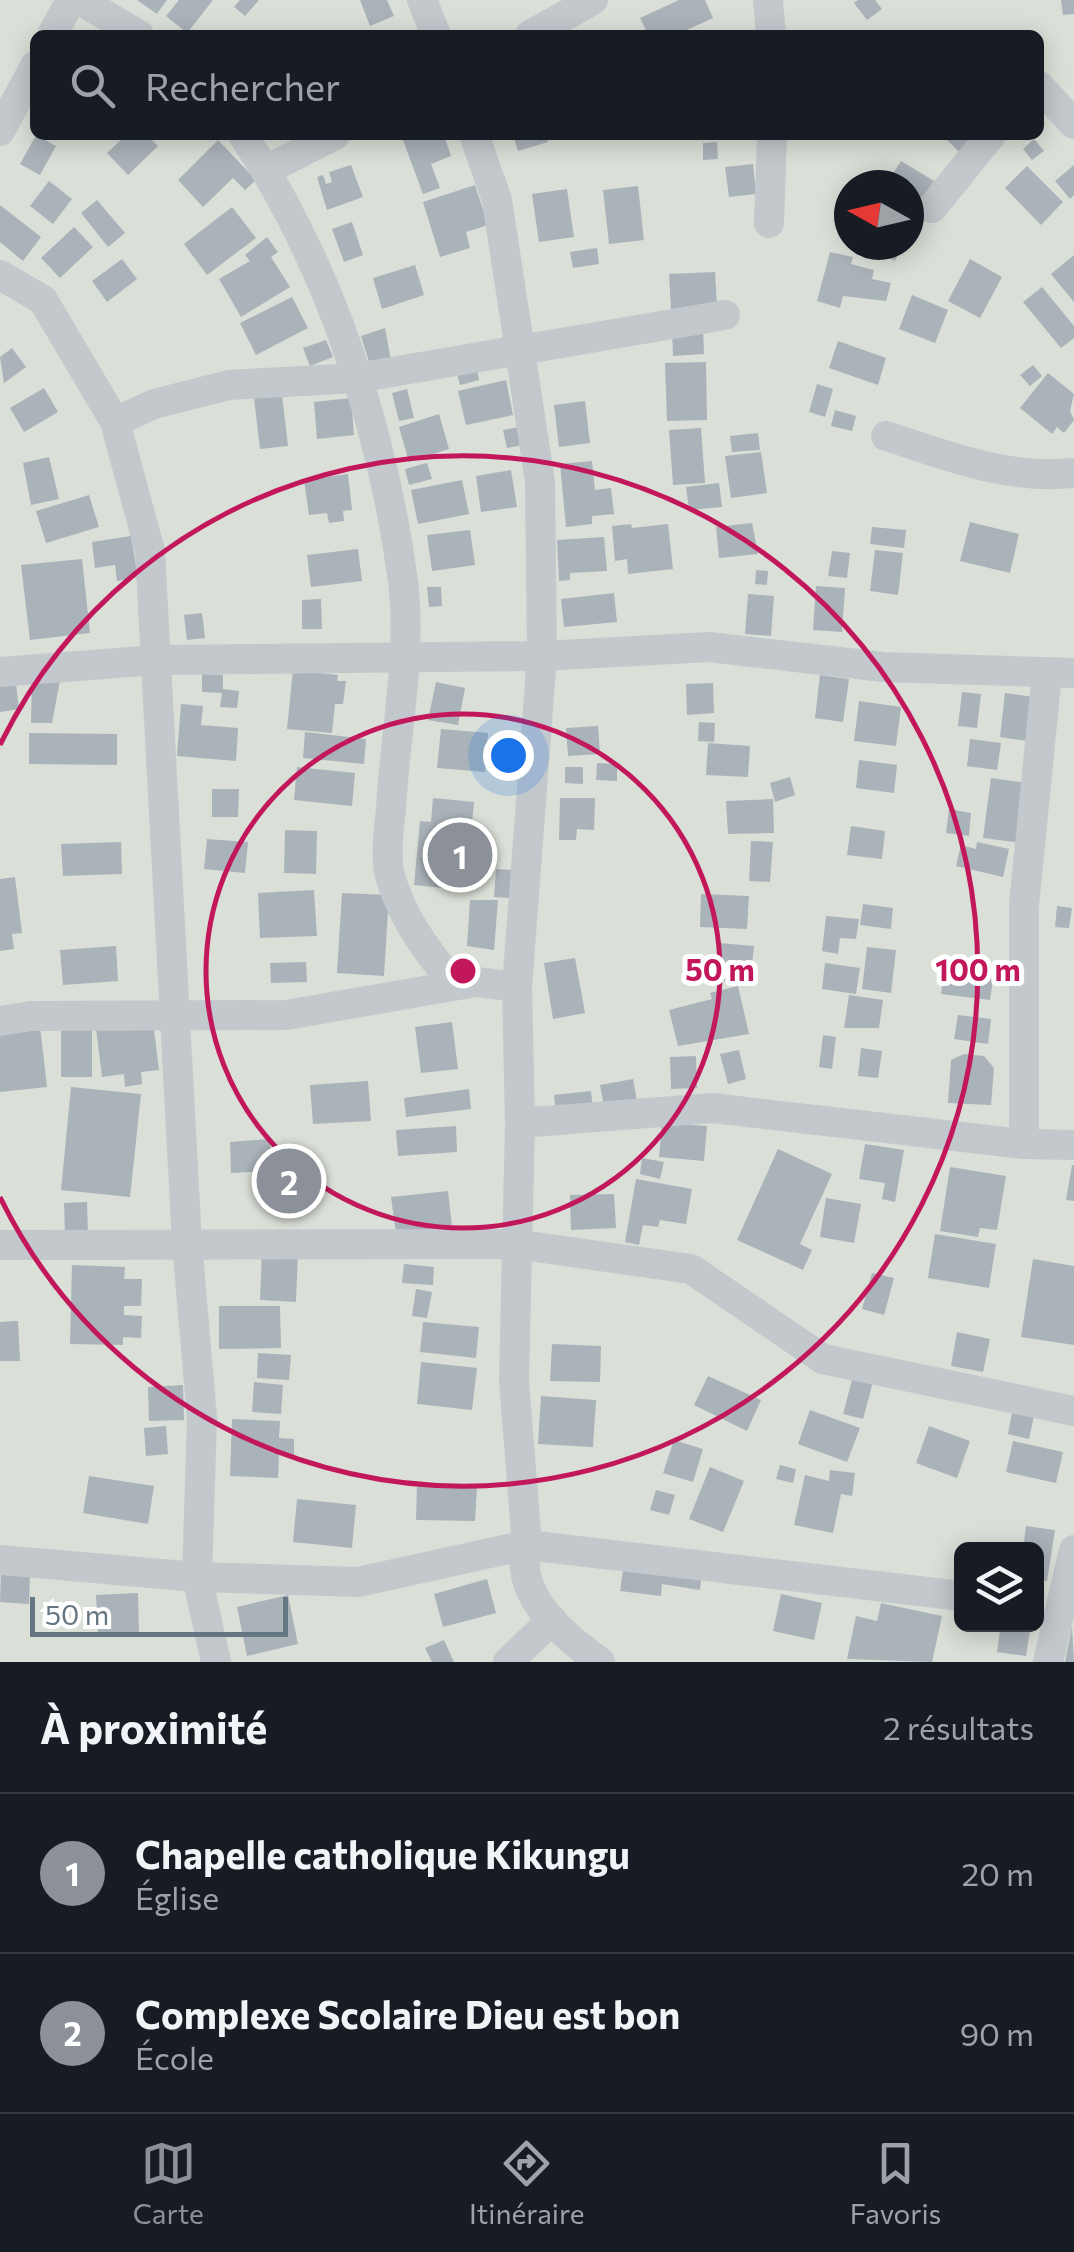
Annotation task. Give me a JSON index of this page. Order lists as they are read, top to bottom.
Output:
{
  "scale_bar": "50 m",
  "north": "left",
  "page": {
    "search": "Rechercher",
    "pins": ["1", "2"],
    "scale": "50 m",
    "heading": ["À proximité", "2 résultats"],
    "list": [
      {
        "mark": "1",
        "name": "Chapelle catholique Kikungu",
        "note": "Église",
        "value": "20 m"
      },
      {
        "mark": "2",
        "name": "Complexe Scolaire Dieu est bon",
        "note": "École",
        "value": "90 m"
      }
    ],
    "nav": ["Carte", "Itinéraire", "Favoris"]
  },
  "rings": ["50 m", "100 m"]
}
